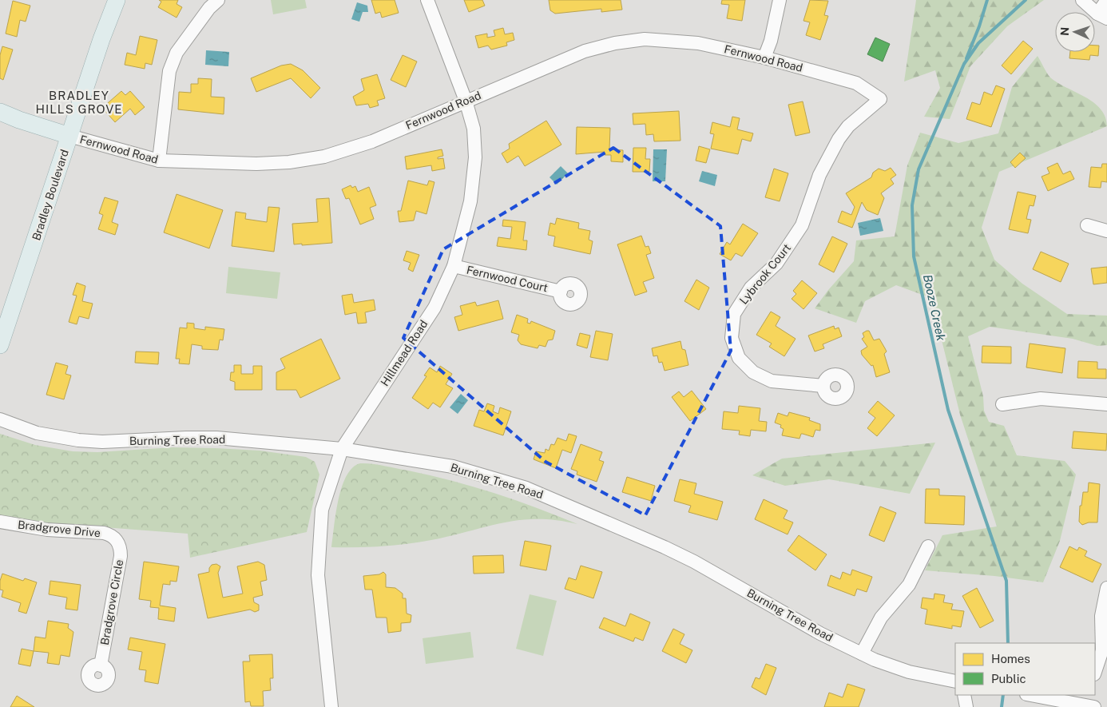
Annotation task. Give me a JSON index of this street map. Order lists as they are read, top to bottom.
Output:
{
  "streets": {
    "main road": ["Fernwood Road", "Bradley Boulevard"],
    "street": [
      "Lybrook Court",
      "Fernwood Court",
      "Hillmead Road",
      "Burning Tree Road",
      "Bradgrove Drive",
      "Bradgrove Circle"
    ]
  },
  "crossings": [
    ["Fernwood Road", "Bradley Boulevard"],
    ["Fernwood Road", "Lybrook Court"],
    ["Fernwood Road", "Hillmead Road"],
    ["Fernwood Court", "Hillmead Road"],
    ["Hillmead Road", "Burning Tree Road"],
    ["Bradgrove Drive", "Bradgrove Circle"]
  ],
  "districts": ["BRADLEY HILLS GROVE"],
  "water": ["Booze Creek"],
  "legend": ["Homes", "Public"],
  "north": "left"
}
